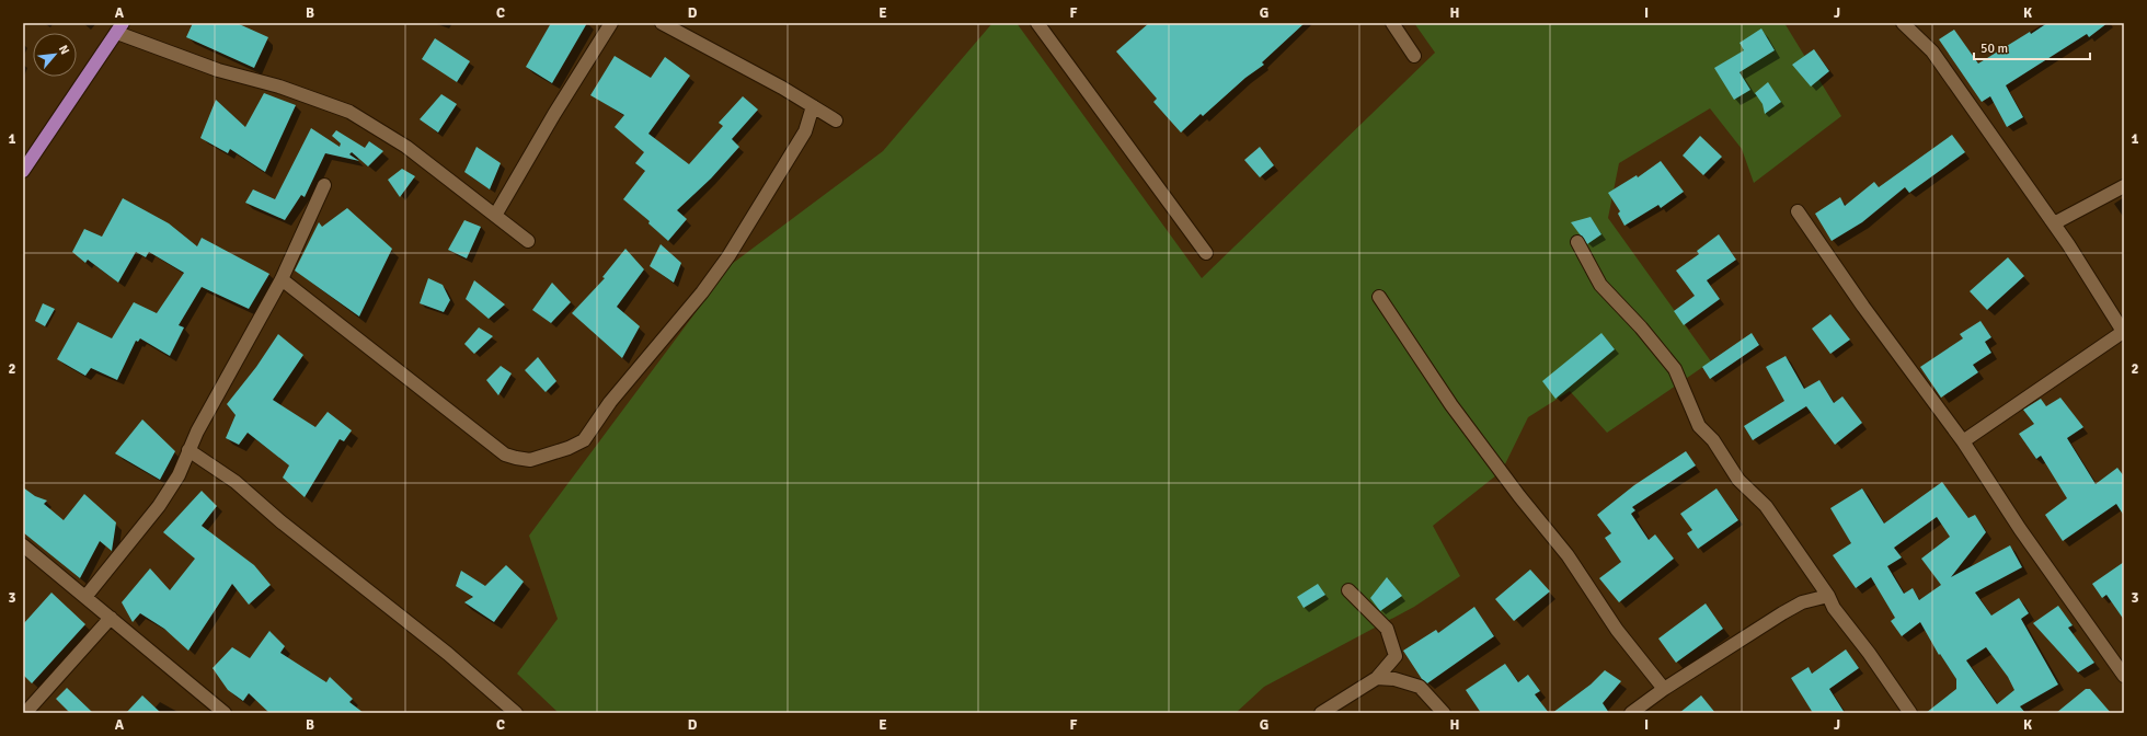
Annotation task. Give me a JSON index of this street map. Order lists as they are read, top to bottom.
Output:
{
  "scale_bar": "50 m",
  "north": "top right",
  "grid": {
    "columns": [
      "A",
      "B",
      "C",
      "D",
      "E",
      "F",
      "G",
      "H",
      "I",
      "J",
      "K"
    ],
    "rows": ["1", "2", "3"]
  }
}
